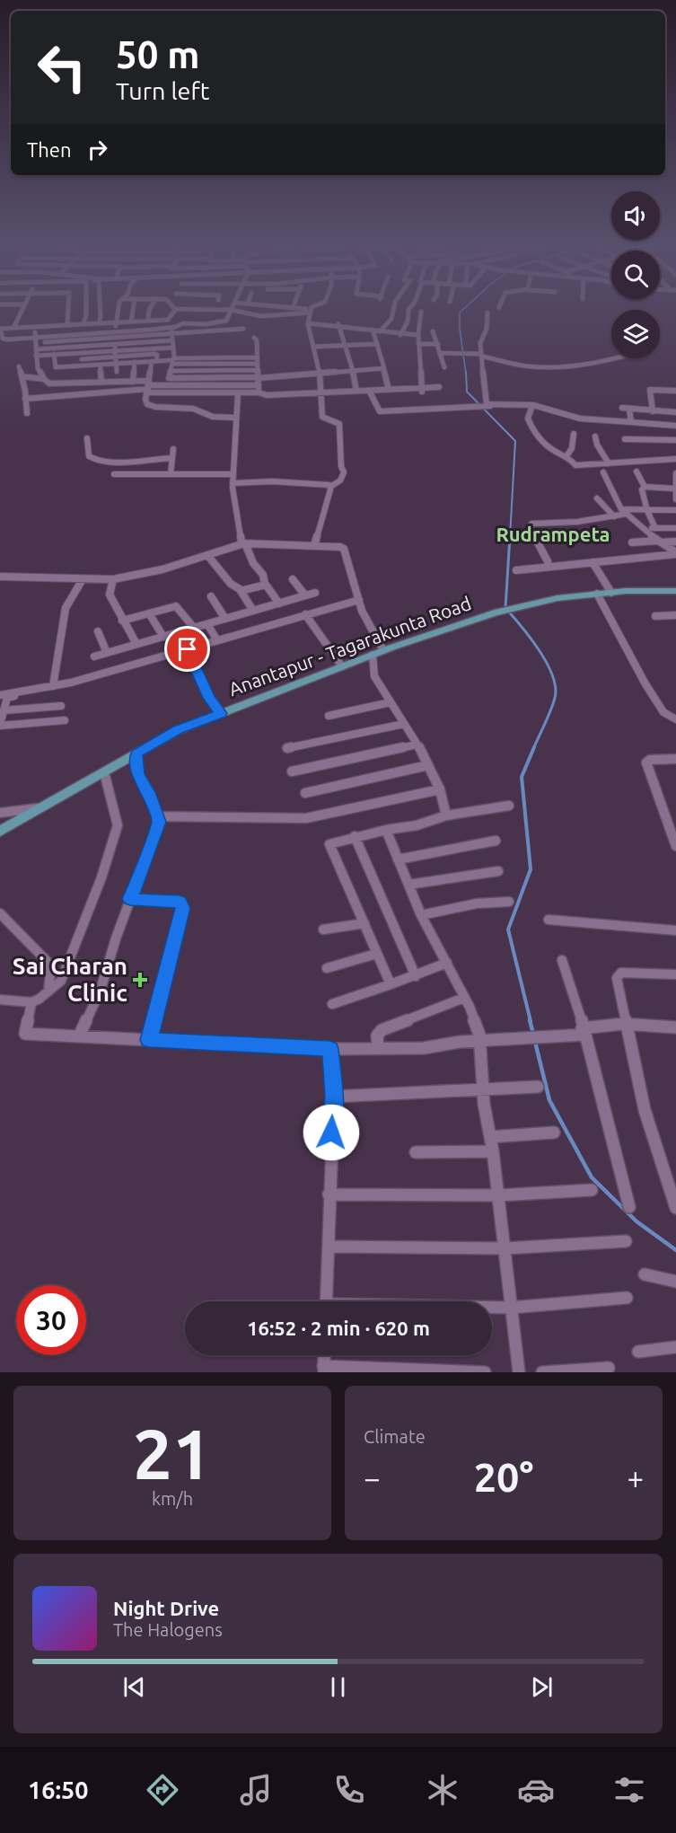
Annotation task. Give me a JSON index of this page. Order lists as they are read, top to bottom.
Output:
{
  "streets": {
    "main road": ["Anantapur - Tagarakunta Road"]
  },
  "districts": ["Rudrampeta"],
  "places": {
    "health": ["Sai Charan Clinic"]
  },
  "page": {
    "turn": ["50 m", "Turn left"],
    "then": "Then",
    "limit": "30",
    "trip": "16:52 · 2 min · 620 m",
    "tile": [
      ["21", "km/h"],
      "Climate"
    ],
    "heat": ["−", "20°", "+"],
    "song": ["Night Drive", "The Halogens"],
    "tabs": "16:50"
  }
}
